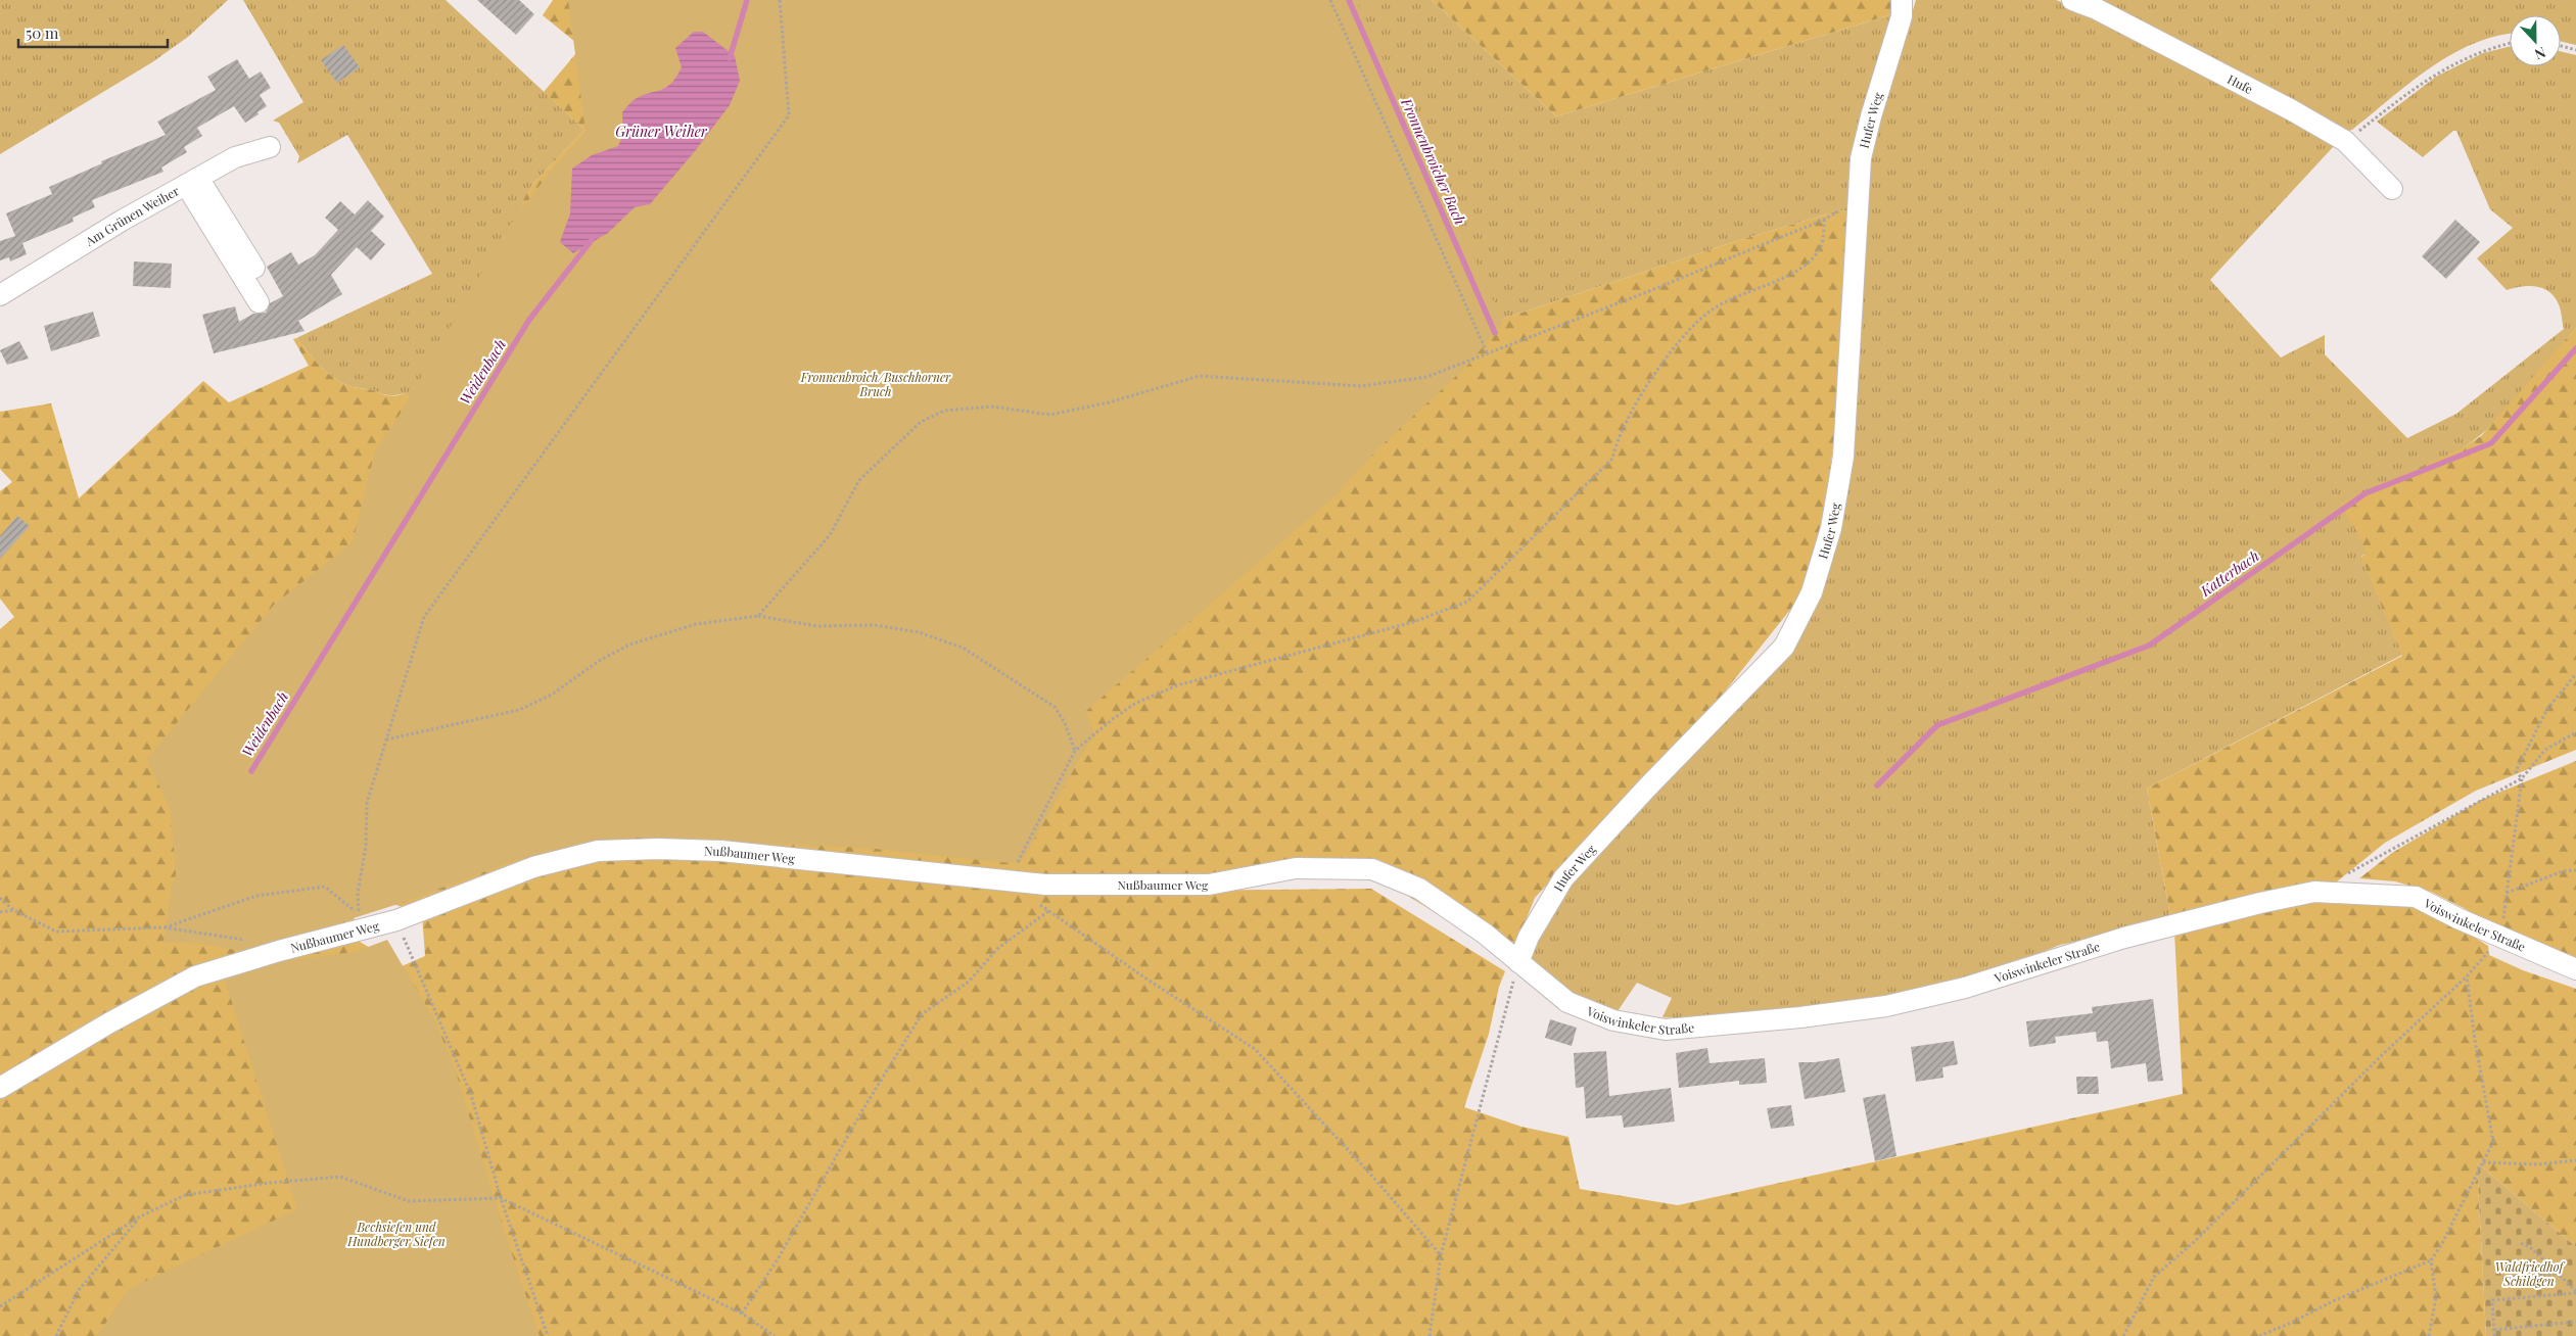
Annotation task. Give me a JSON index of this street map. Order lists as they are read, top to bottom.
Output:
{
  "streets": {
    "street": [
      "Hufe",
      "Hufer Weg",
      "Am Grünen Weiher",
      "Nußbaumer Weg",
      "Voiswinkeler Straße"
    ]
  },
  "crossings": [
    ["Hufer Weg", "Nußbaumer Weg"],
    ["Hufer Weg", "Voiswinkeler Straße"],
    ["Nußbaumer Weg", "Voiswinkeler Straße"]
  ],
  "water": [
    "Grüner Weiher",
    "Fronnenbroicher Bach",
    "Weidenbach",
    "Katterbach"
  ],
  "parks": ["Fronnenbroich/Buschhorner Bruch", "Bechsiefen und Hundberger Siefen", "Waldfriedhof Schildgen"],
  "scale_bar": "50 m",
  "north": "bottom"
}
